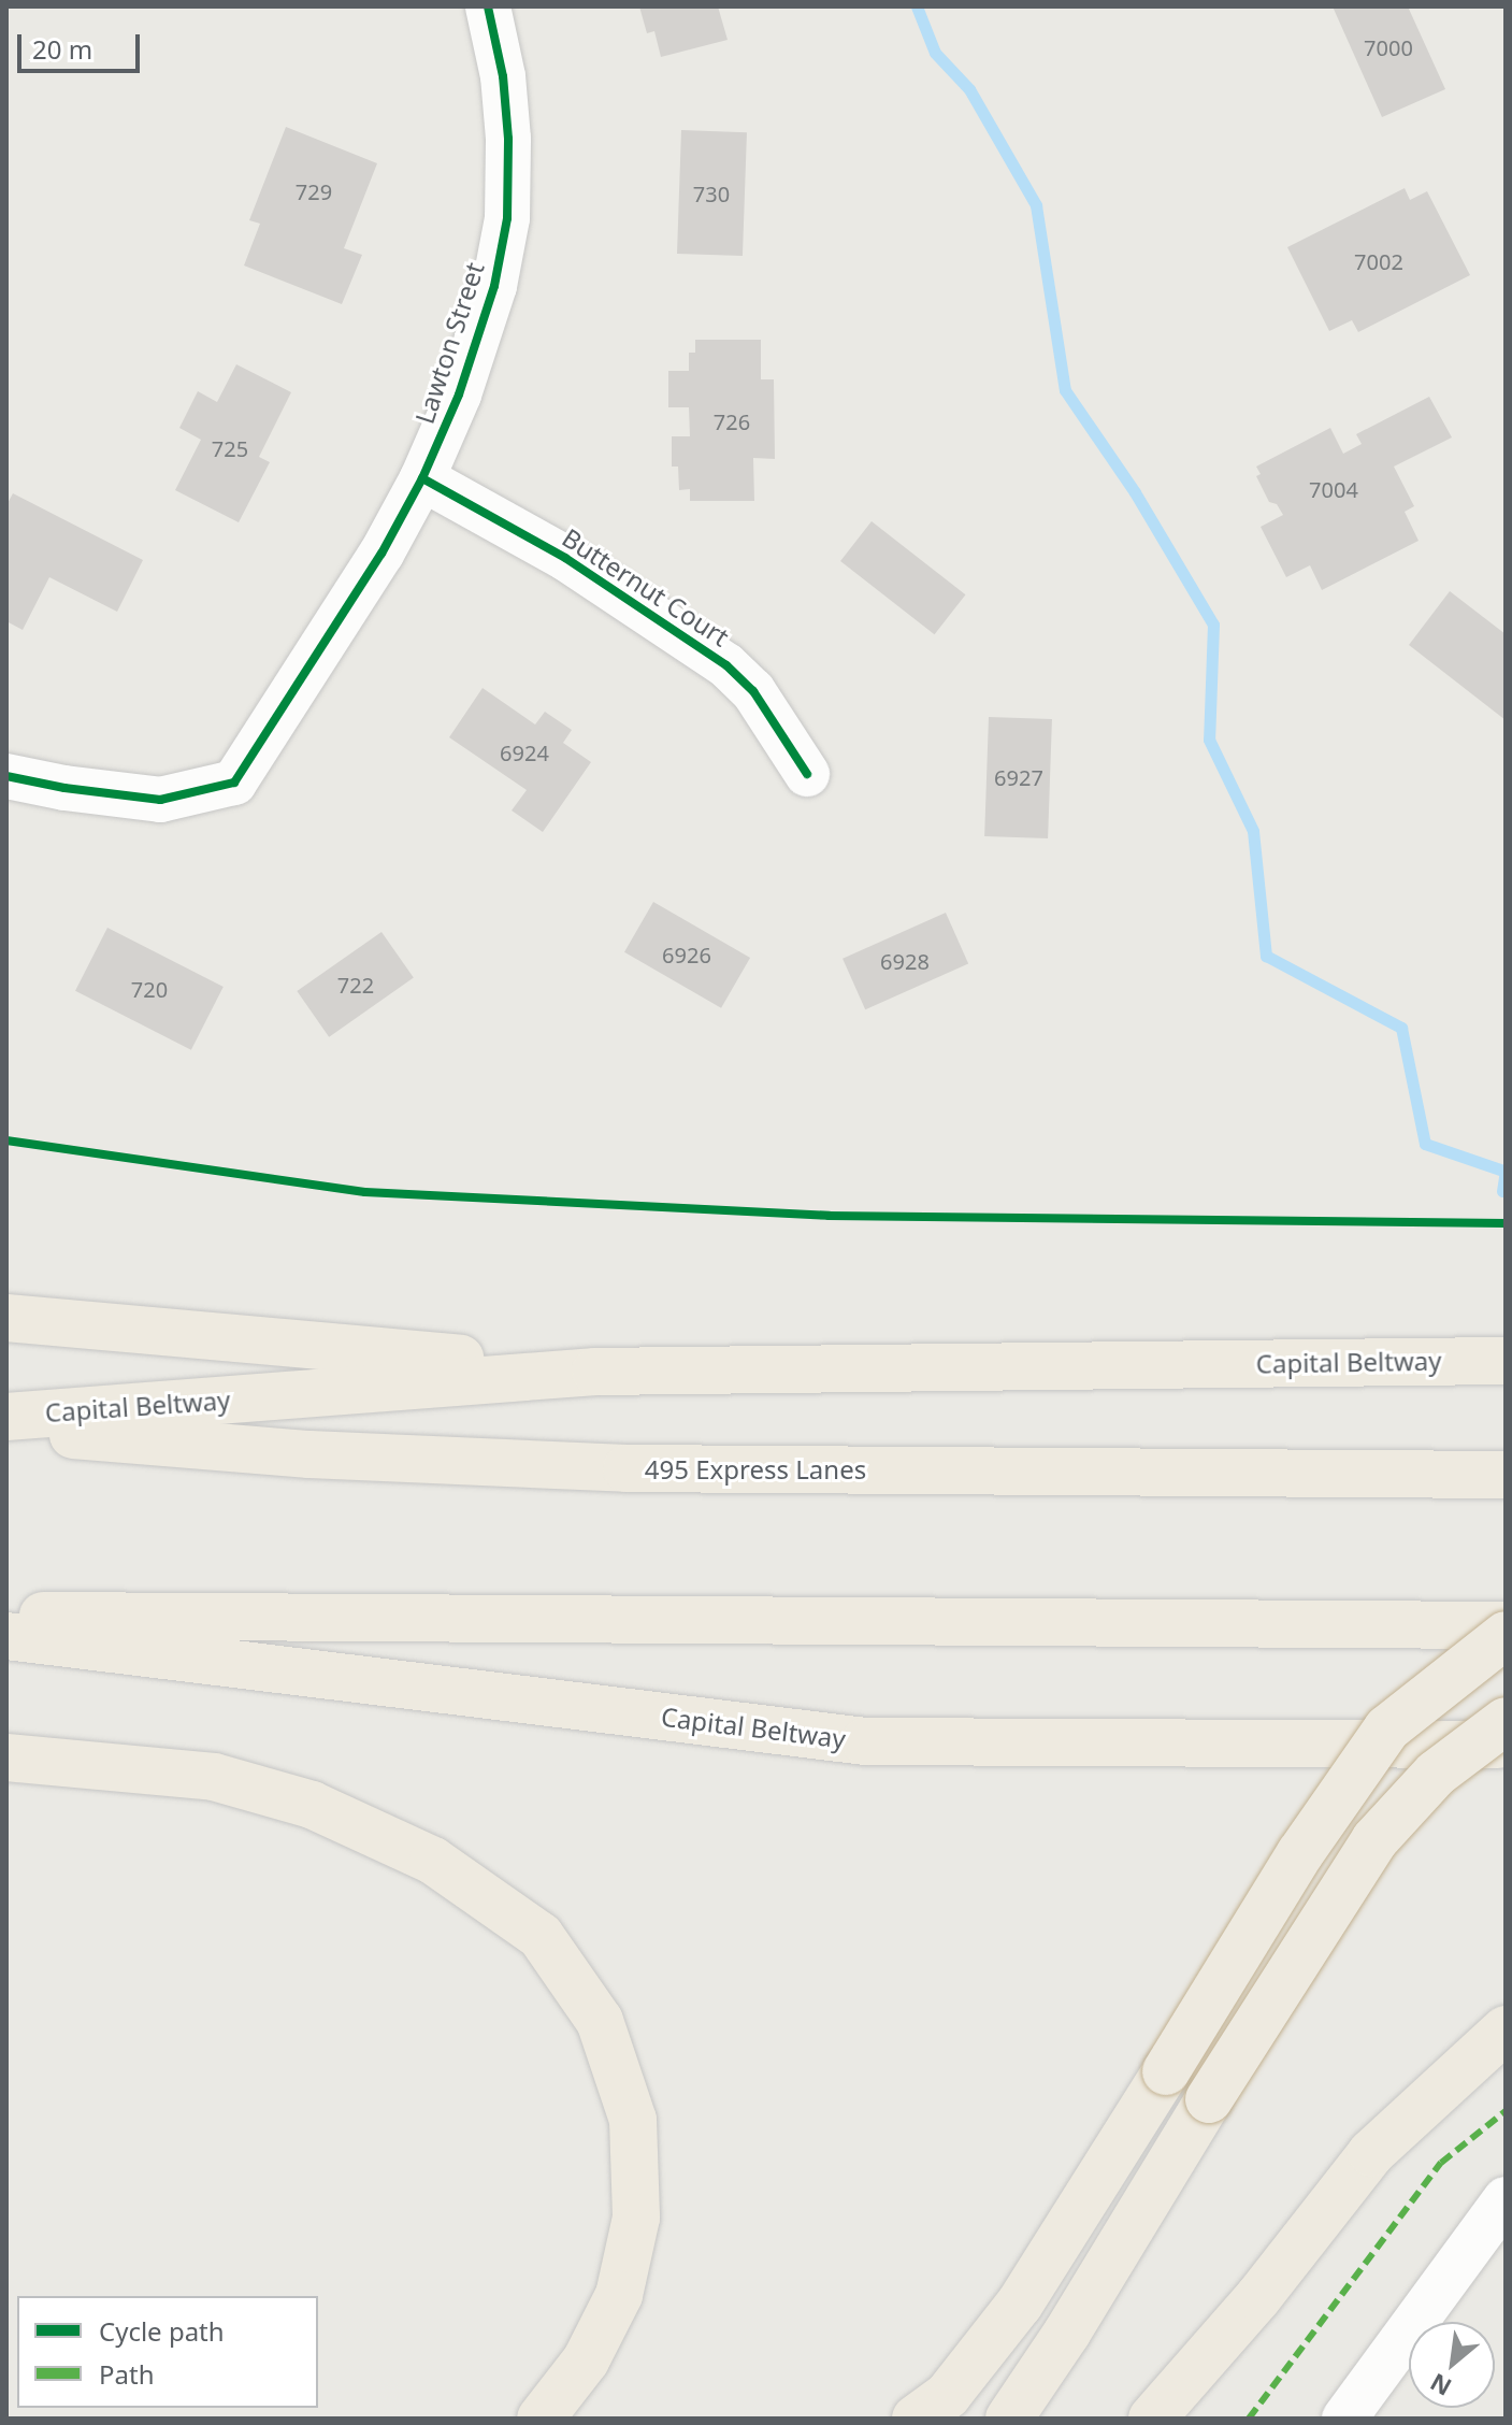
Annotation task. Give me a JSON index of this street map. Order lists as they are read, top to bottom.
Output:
{
  "streets": {
    "highway": ["Capital Beltway", "495 Express Lanes"],
    "street": ["Lawton Street", "Butternut Court"]
  },
  "crossings": [
    ["Lawton Street", "Butternut Court"]
  ],
  "house_numbers": [
    "7000",
    "729",
    "730",
    "7002",
    "726",
    "725",
    "7004",
    "6924",
    "6927",
    "6926",
    "6928",
    "722",
    "720"
  ],
  "legend": ["Cycle path", "Path"],
  "scale_bar": "20 m",
  "north": "bottom left"
}
